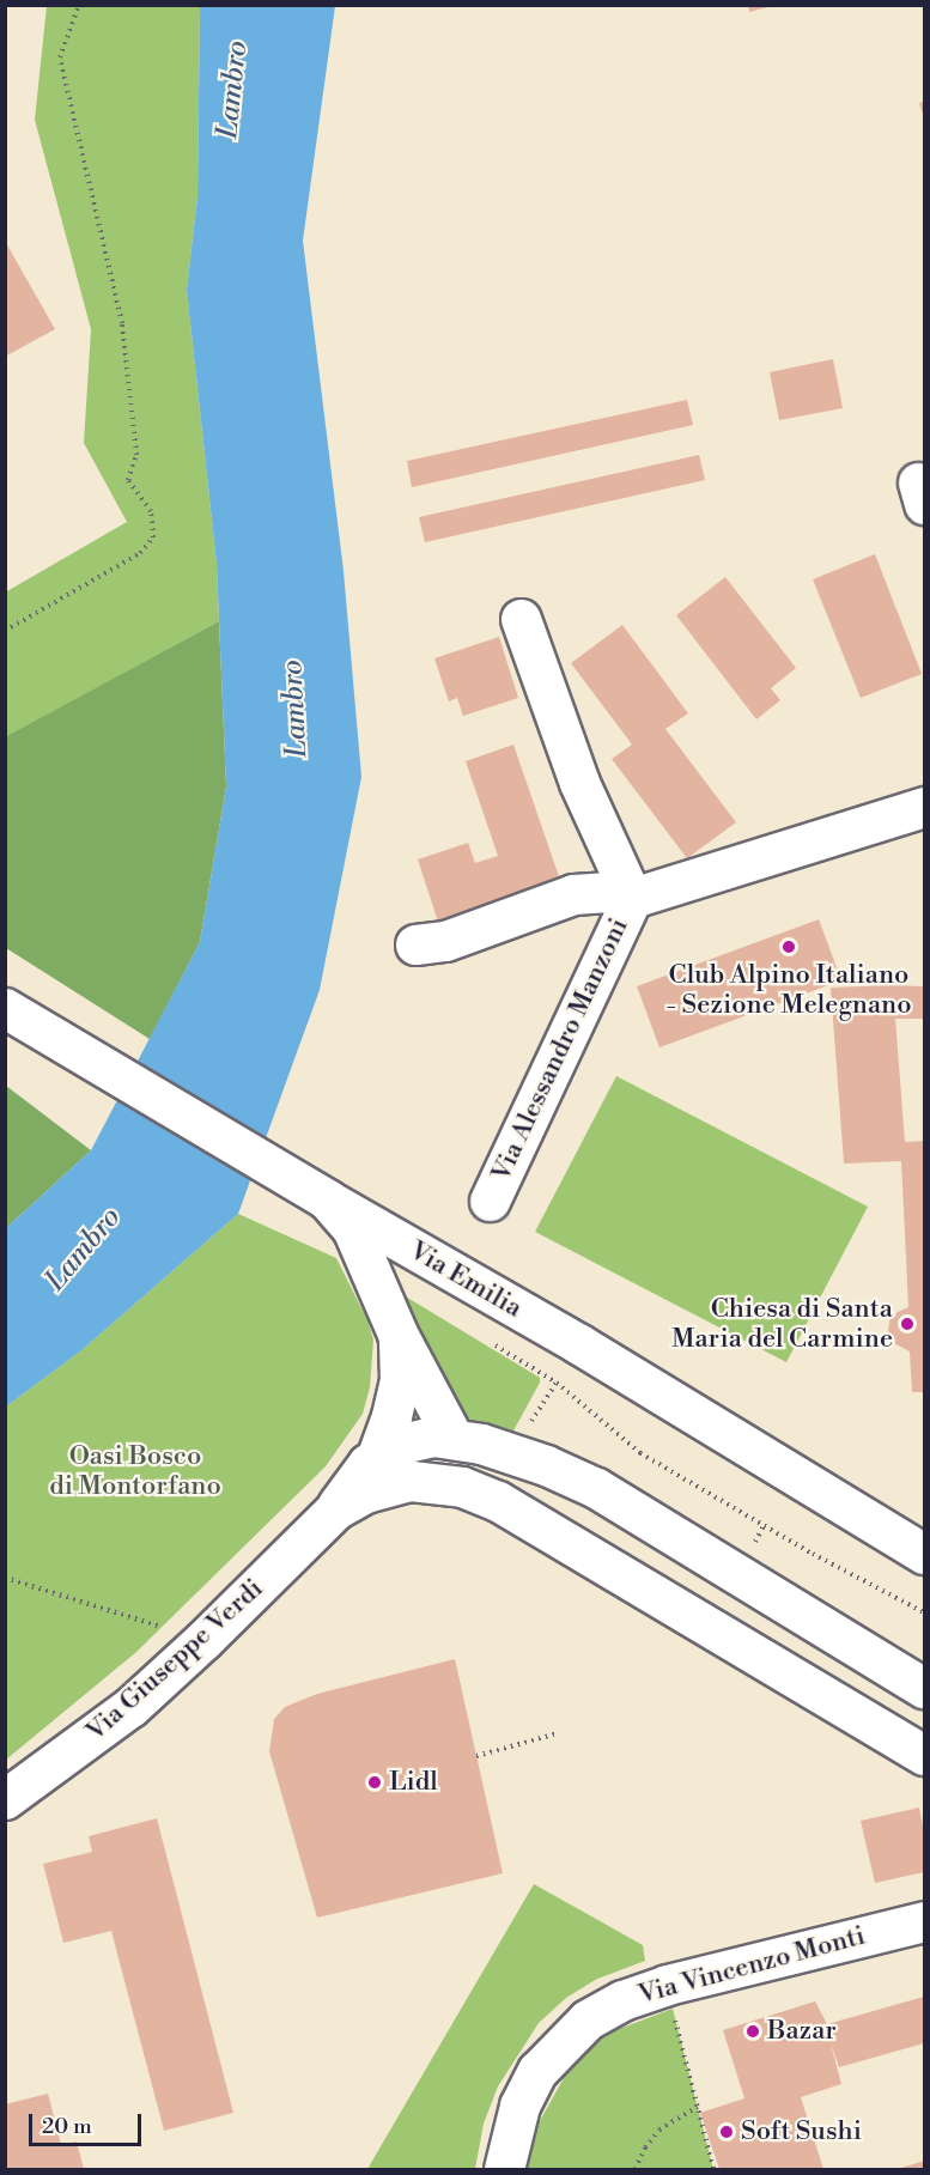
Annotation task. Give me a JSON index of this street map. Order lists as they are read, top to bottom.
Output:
{
  "streets": {
    "street": [
      "Via Alessandro Manzoni",
      "Via Emilia",
      "Via Giuseppe Verdi",
      "Via Vincenzo Monti"
    ]
  },
  "water": ["Lambro"],
  "parks": ["Oasi Bosco di Montorfano"],
  "places": [
    "Club Alpino Italiano - Sezione Melegnano",
    "Chiesa di Santa Maria del Carmine",
    "Lidl",
    "Bazar",
    "Soft Sushi"
  ],
  "scale_bar": "20 m"
}
